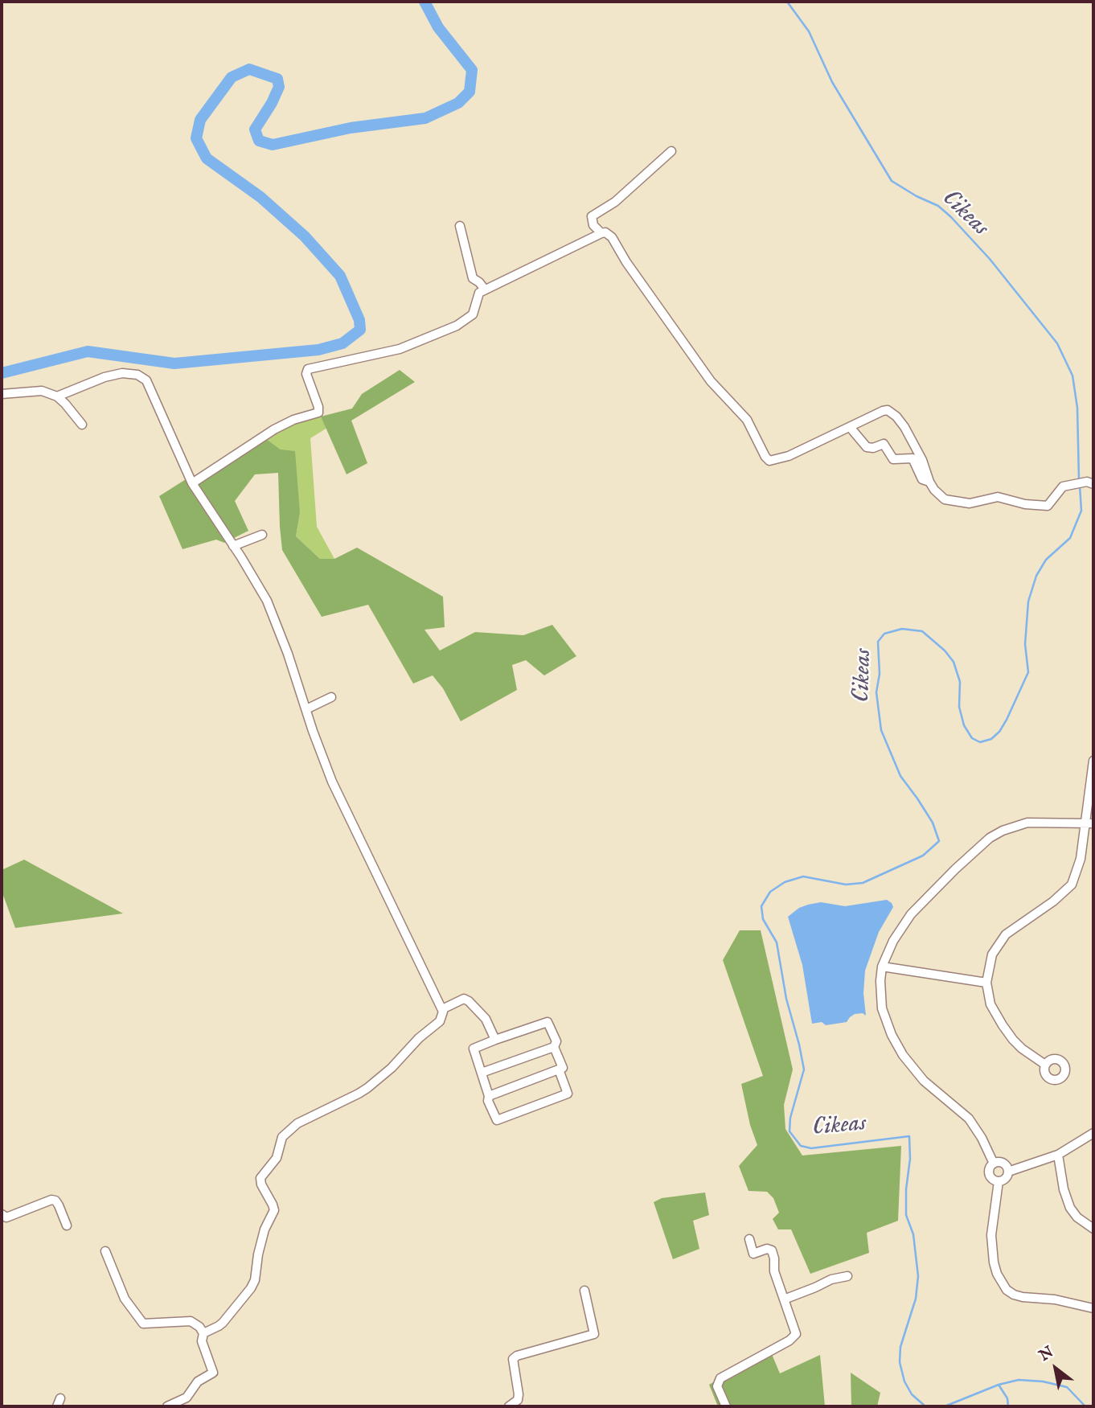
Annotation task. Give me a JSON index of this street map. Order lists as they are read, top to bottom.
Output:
{
  "water": ["Cikeas"],
  "north": "top left"
}
